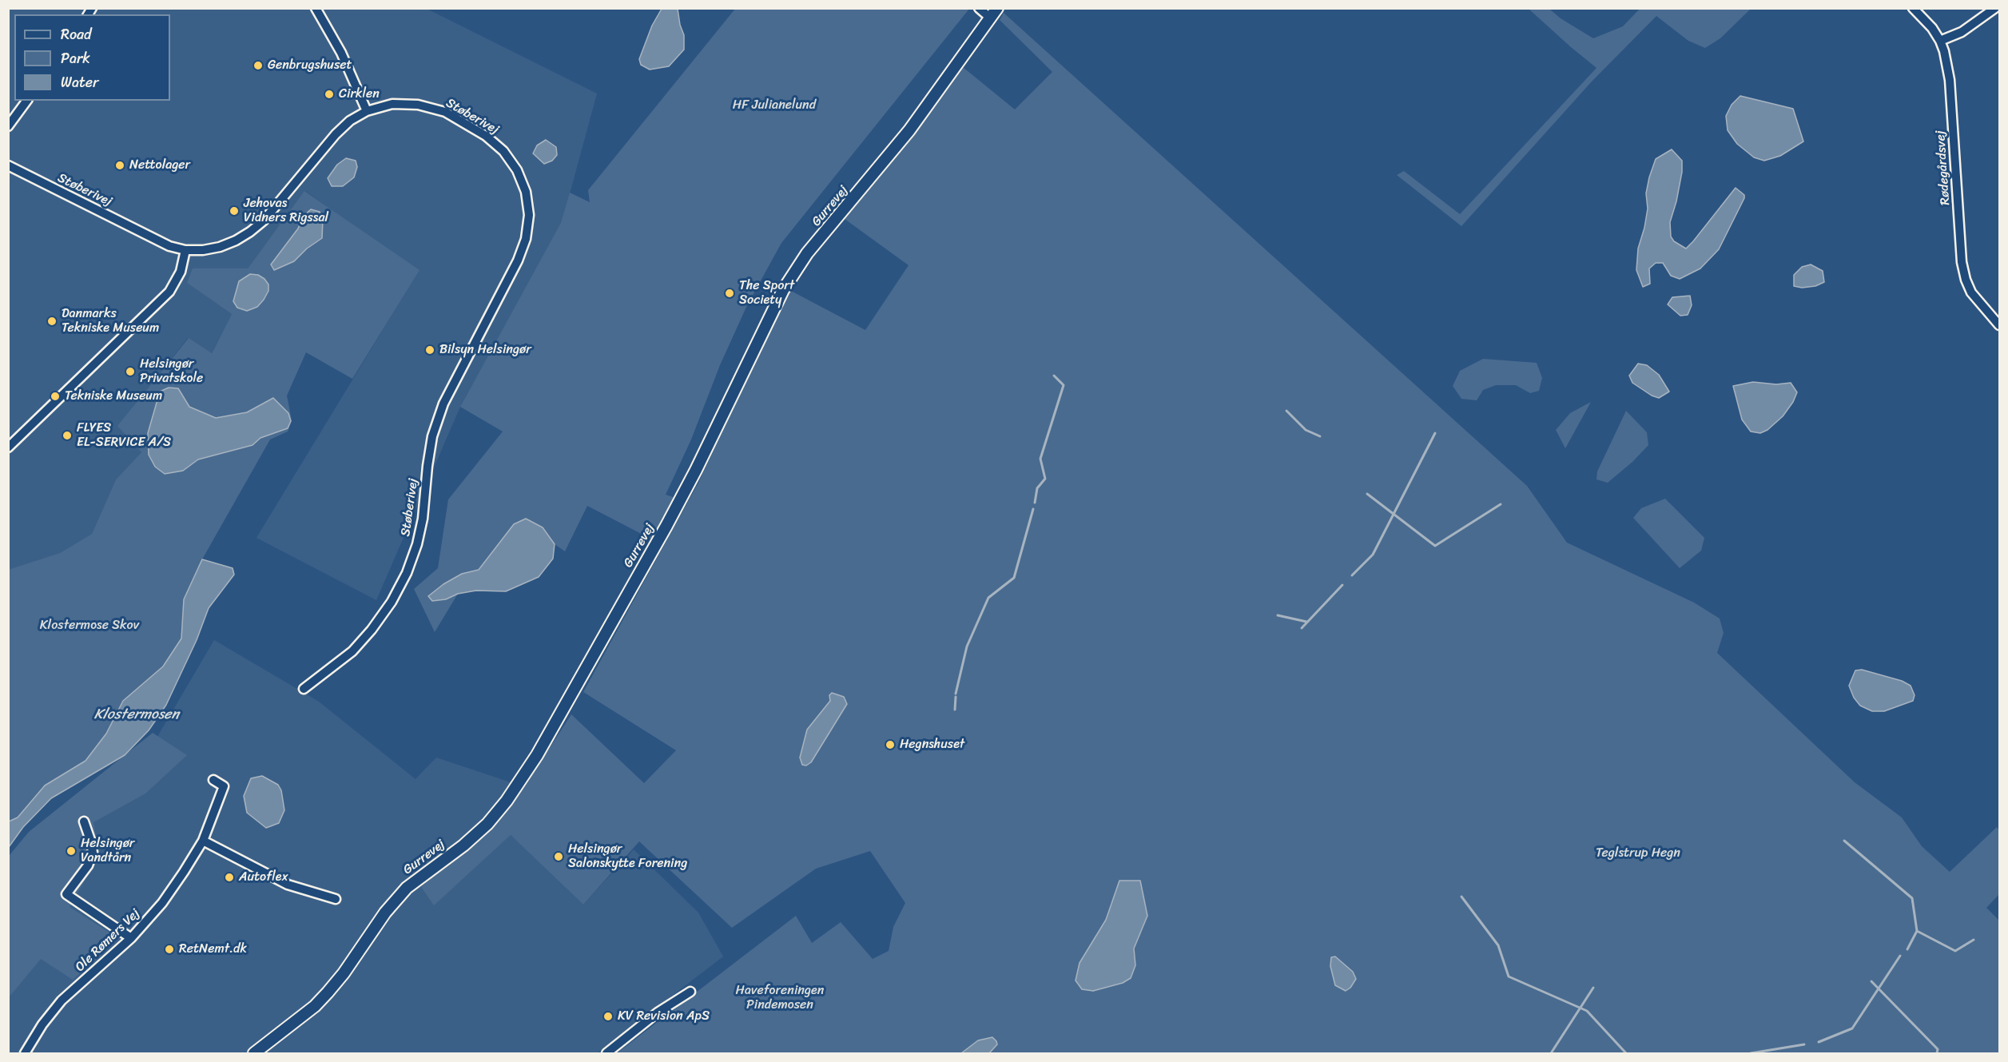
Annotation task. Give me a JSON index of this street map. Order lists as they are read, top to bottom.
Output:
{
  "streets": {
    "street": [
      "Støberivej",
      "Rødegårdsvej",
      "Gurrevej",
      "Ole Rømers Vej"
    ]
  },
  "water": ["Klostermosen"],
  "parks": [
    "HF Julianelund",
    "Klostermose Skov",
    "Teglstrup Hegn",
    "Haveforeningen Pindemosen"
  ],
  "places": [
    "Genbrugshuset",
    "Cirklen",
    "Nettolager",
    "Jehovas Vidners Rigssal",
    "The Sport Society",
    "Danmarks Tekniske Museum",
    "Bilsyn Helsingør",
    "Helsingør Privatskole",
    "Tekniske Museum",
    "FLYES EL-SERVICE A/S",
    "Hegnshuset",
    "Helsingør Vandtårn",
    "Helsingør Salonskytte Forening",
    "Autoflex",
    "RetNemt.dk",
    "KV Revision ApS"
  ],
  "legend": ["Road", "Park", "Water"]
}
